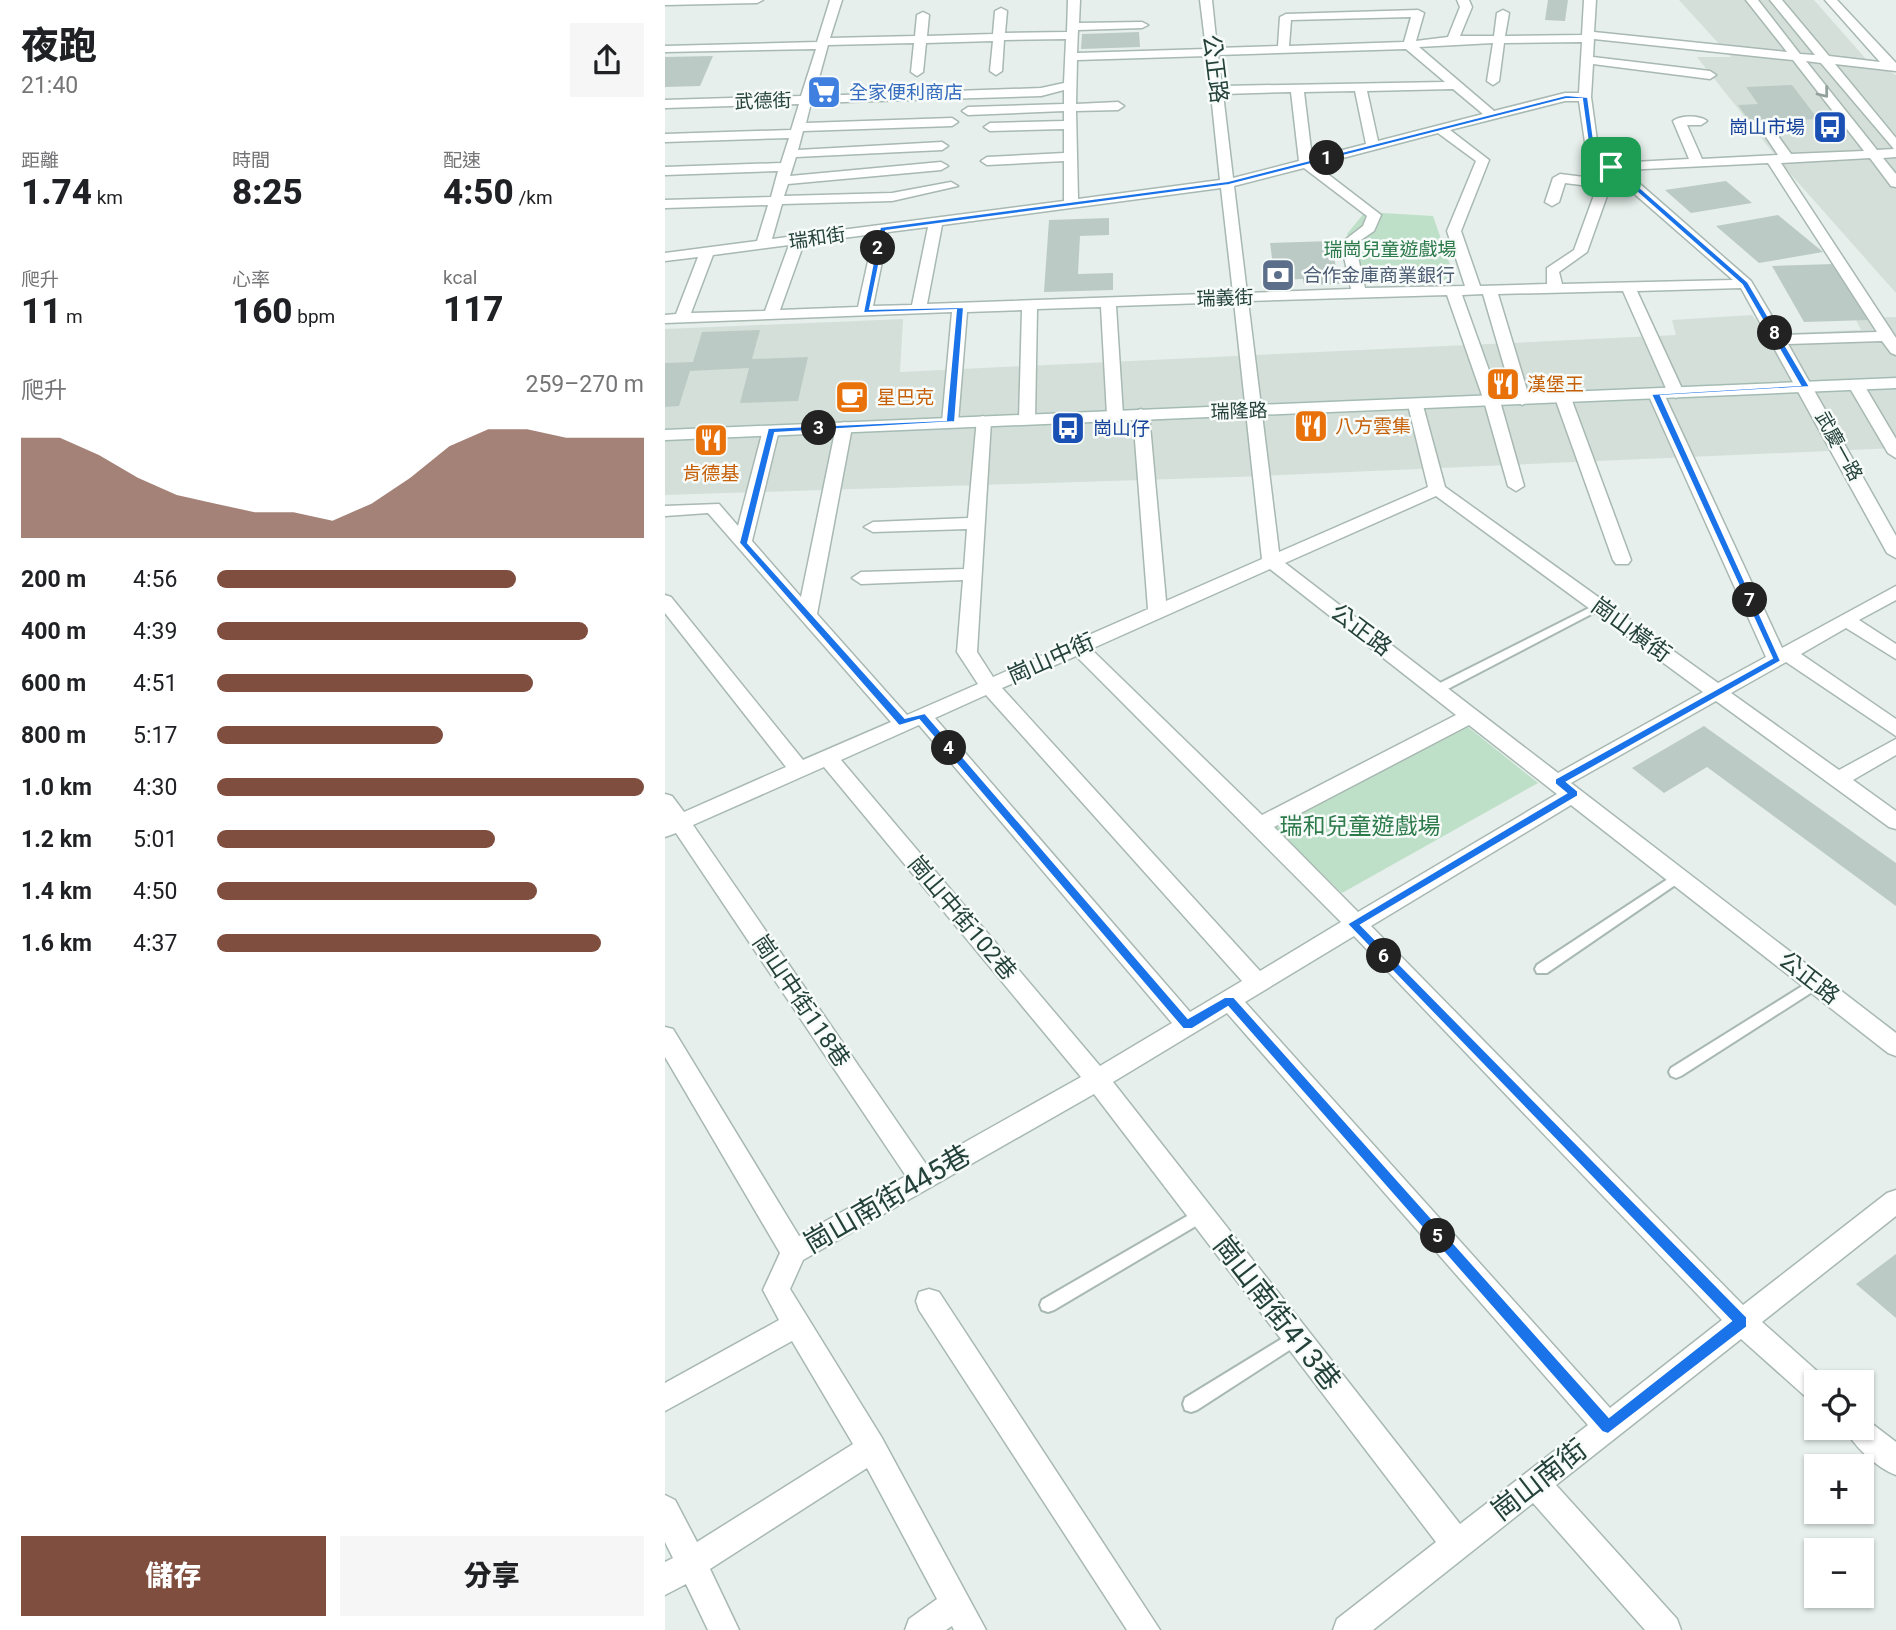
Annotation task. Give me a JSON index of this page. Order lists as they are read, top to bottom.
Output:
{
  "streets": {
    "street": [
      "公正路",
      "武德街",
      "瑞和街",
      "瑞義街",
      "瑞隆路",
      "武慶一路",
      "崗山橫街",
      "崗山中街",
      "崗山中街102巷",
      "崗山中街118巷",
      "崗山南街445巷",
      "崗山南街413巷",
      "崗山南街"
    ]
  },
  "crossings": [
    ["公正路", "瑞和街"],
    ["公正路", "瑞義街"],
    ["公正路", "瑞隆路"],
    ["公正路", "崗山中街"],
    ["公正路", "崗山南街445巷"],
    ["瑞和街", "武慶一路"],
    ["瑞義街", "武慶一路"],
    ["瑞隆路", "武慶一路"],
    ["崗山橫街", "崗山中街"],
    ["崗山中街", "崗山中街102巷"],
    ["崗山中街", "崗山中街118巷"],
    ["崗山中街102巷", "崗山南街445巷"],
    ["崗山中街102巷", "崗山南街413巷"],
    ["崗山中街118巷", "崗山南街445巷"],
    ["崗山南街445巷", "崗山南街413巷"],
    ["崗山南街413巷", "崗山南街"]
  ],
  "parks": ["瑞崗兒童遊戲場", "瑞和兒童遊戲場"],
  "places": {
    "supermarket": ["全家便利商店"],
    "bus stop": ["崗山市場", "崗山仔"],
    "bank": ["合作金庫商業銀行"],
    "restaurant": ["漢堡王", "八方雲集", "肯德基"],
    "cafe": ["星巴克"]
  },
  "page": {
    "heading": ["夜跑", "21:40"],
    "stats": [
      ["距離", "1.74 km"],
      ["時間", "8:25"],
      ["配速", "4:50 /km"],
      ["爬升", "11 m"],
      ["心率", "160 bpm"],
      ["kcal", "117"]
    ],
    "pins": [
      "1",
      "2",
      "8",
      "3",
      "7",
      "4",
      "6",
      "5"
    ],
    "chart": ["爬升", "259–270 m"],
    "list": [
      {
        "name": "200 m",
        "note": "4:56"
      },
      {
        "name": "400 m",
        "note": "4:39"
      },
      {
        "name": "600 m",
        "note": "4:51"
      },
      {
        "name": "800 m",
        "note": "5:17"
      },
      {
        "name": "1.0 km",
        "note": "4:30"
      },
      {
        "name": "1.2 km",
        "note": "5:01"
      },
      {
        "name": "1.4 km",
        "note": "4:50"
      },
      {
        "name": "1.6 km",
        "note": "4:37"
      }
    ],
    "map_buttons": ["+", "−"],
    "buttons": ["儲存", "分享"]
  }
}
